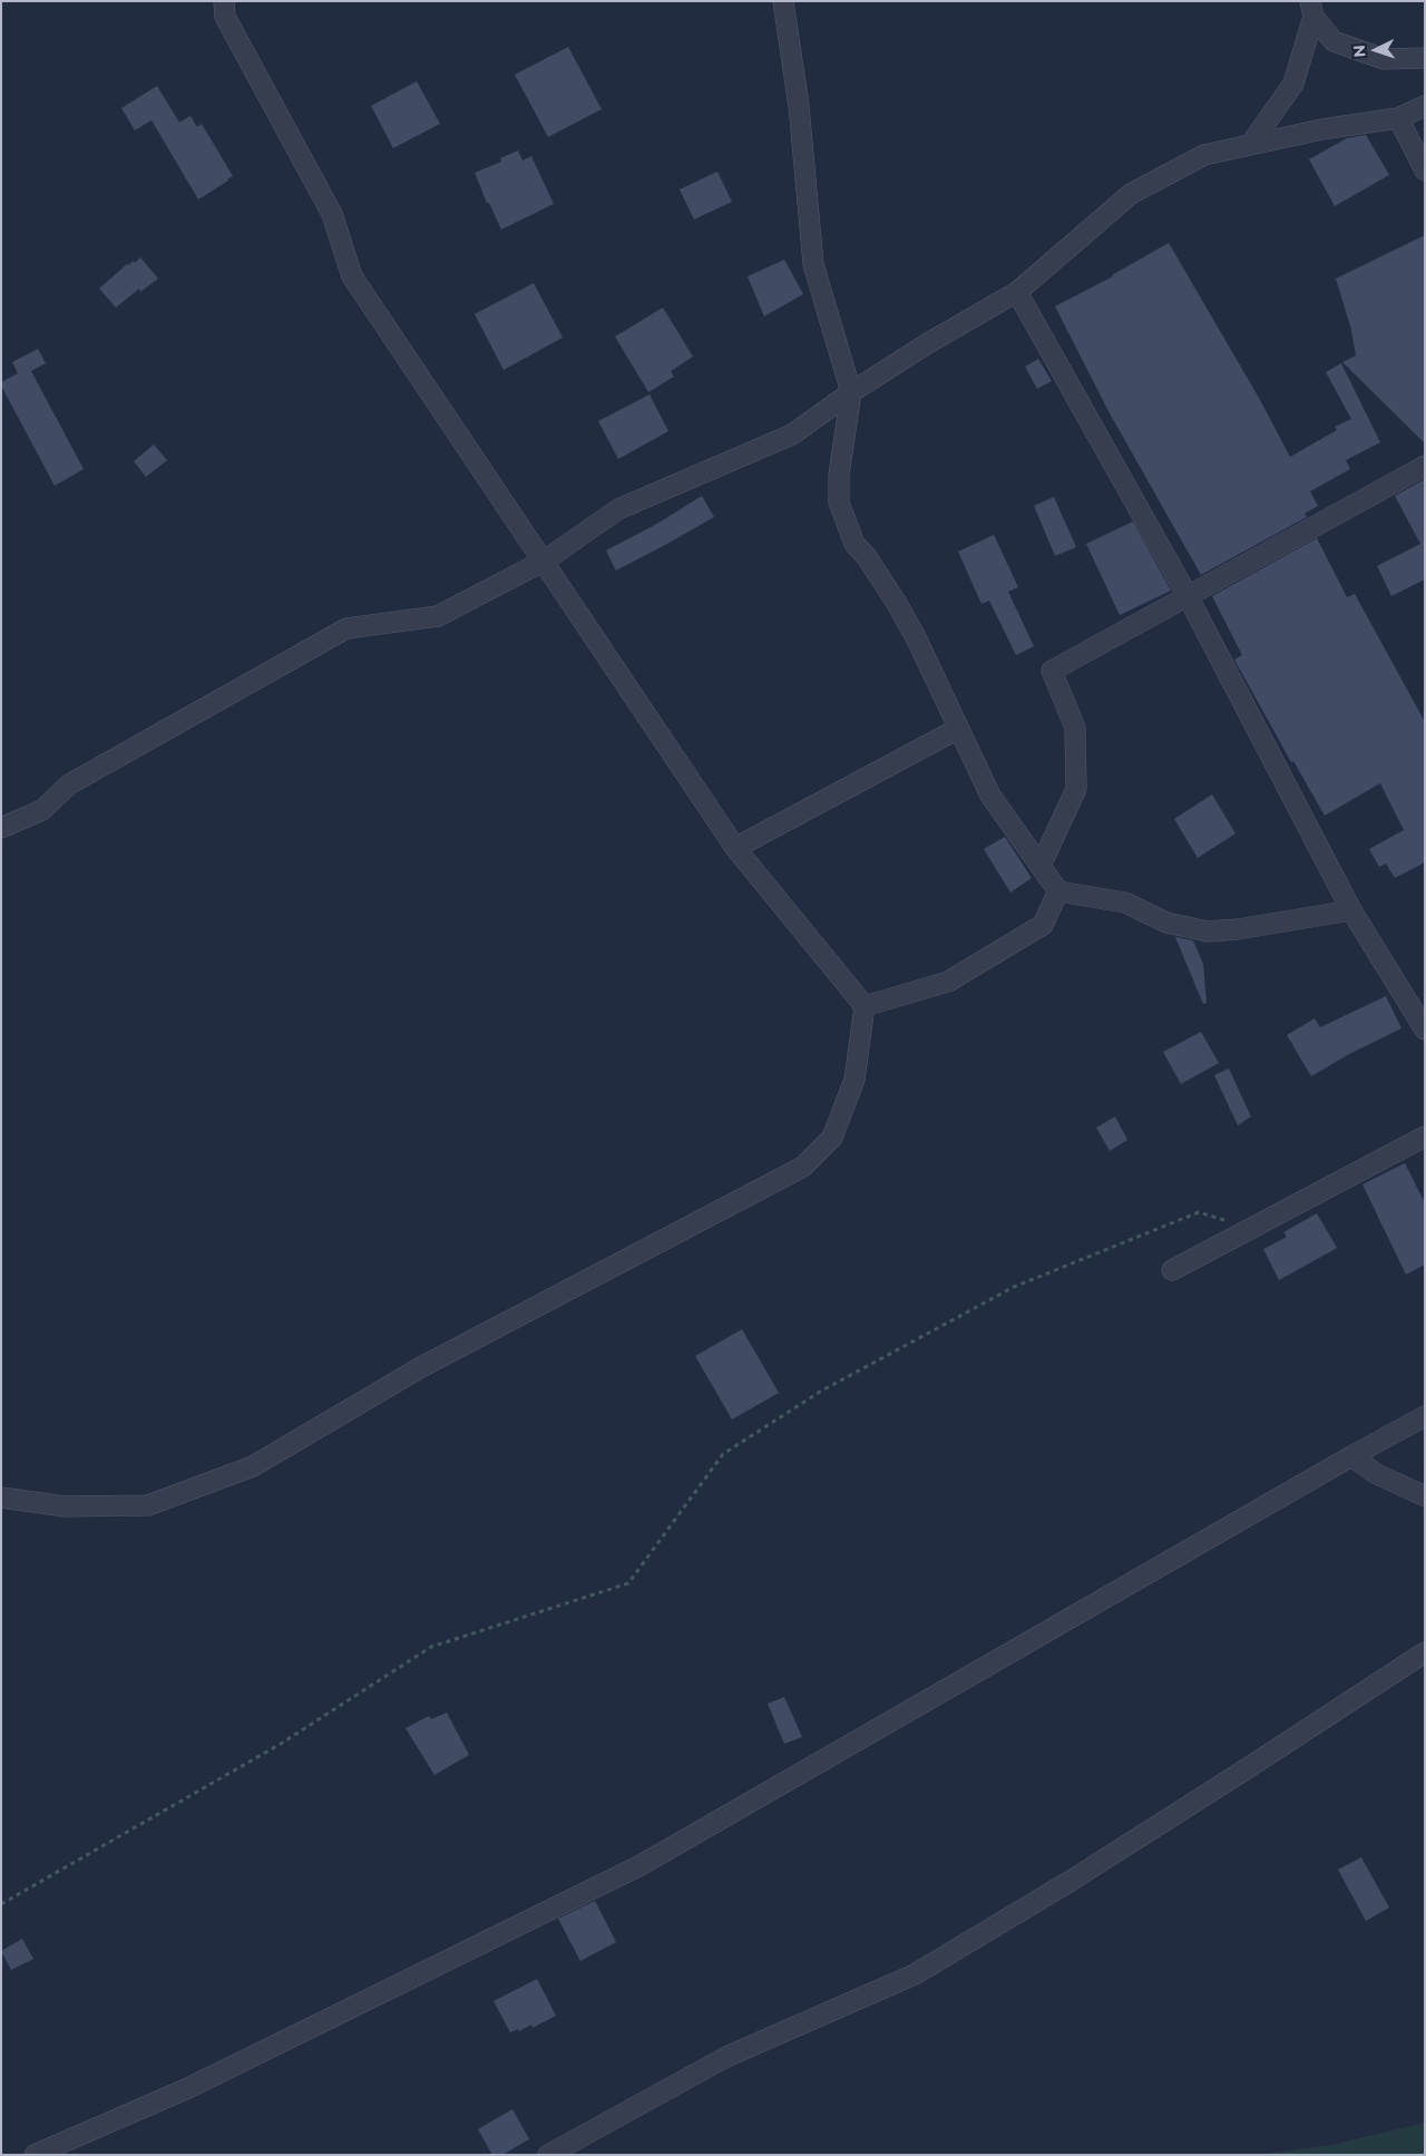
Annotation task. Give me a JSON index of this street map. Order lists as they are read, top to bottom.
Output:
{
  "north": "left"
}
